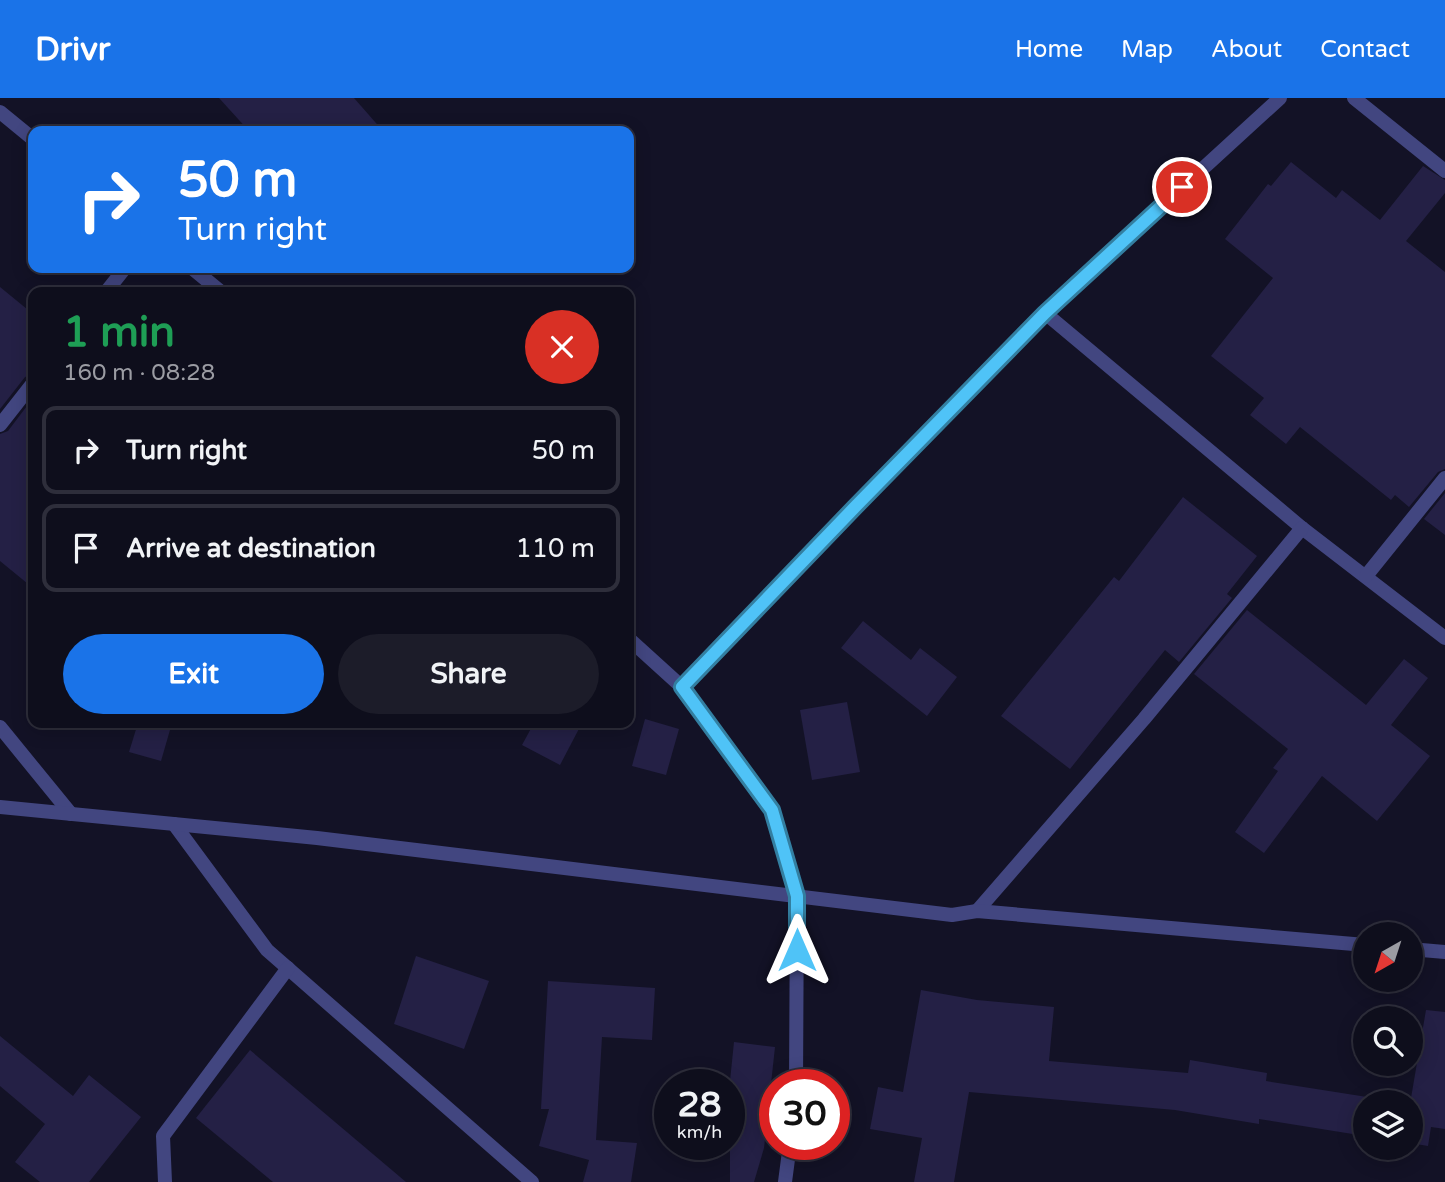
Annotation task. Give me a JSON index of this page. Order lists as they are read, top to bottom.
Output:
{
  "north": "bottom left",
  "page": {
    "header": "Drivr",
    "nav": [
      "Home",
      "Map",
      "About",
      "Contact"
    ],
    "turn": ["50 m", "Turn right"],
    "heading": ["1 min", "160 m · 08:28"],
    "list": [
      {
        "name": "Turn right",
        "value": "50 m"
      },
      {
        "name": "Arrive at destination",
        "value": "110 m"
      }
    ],
    "buttons": ["Exit", "Share"],
    "speed": "28 km/h",
    "limit": "30"
  }
}
